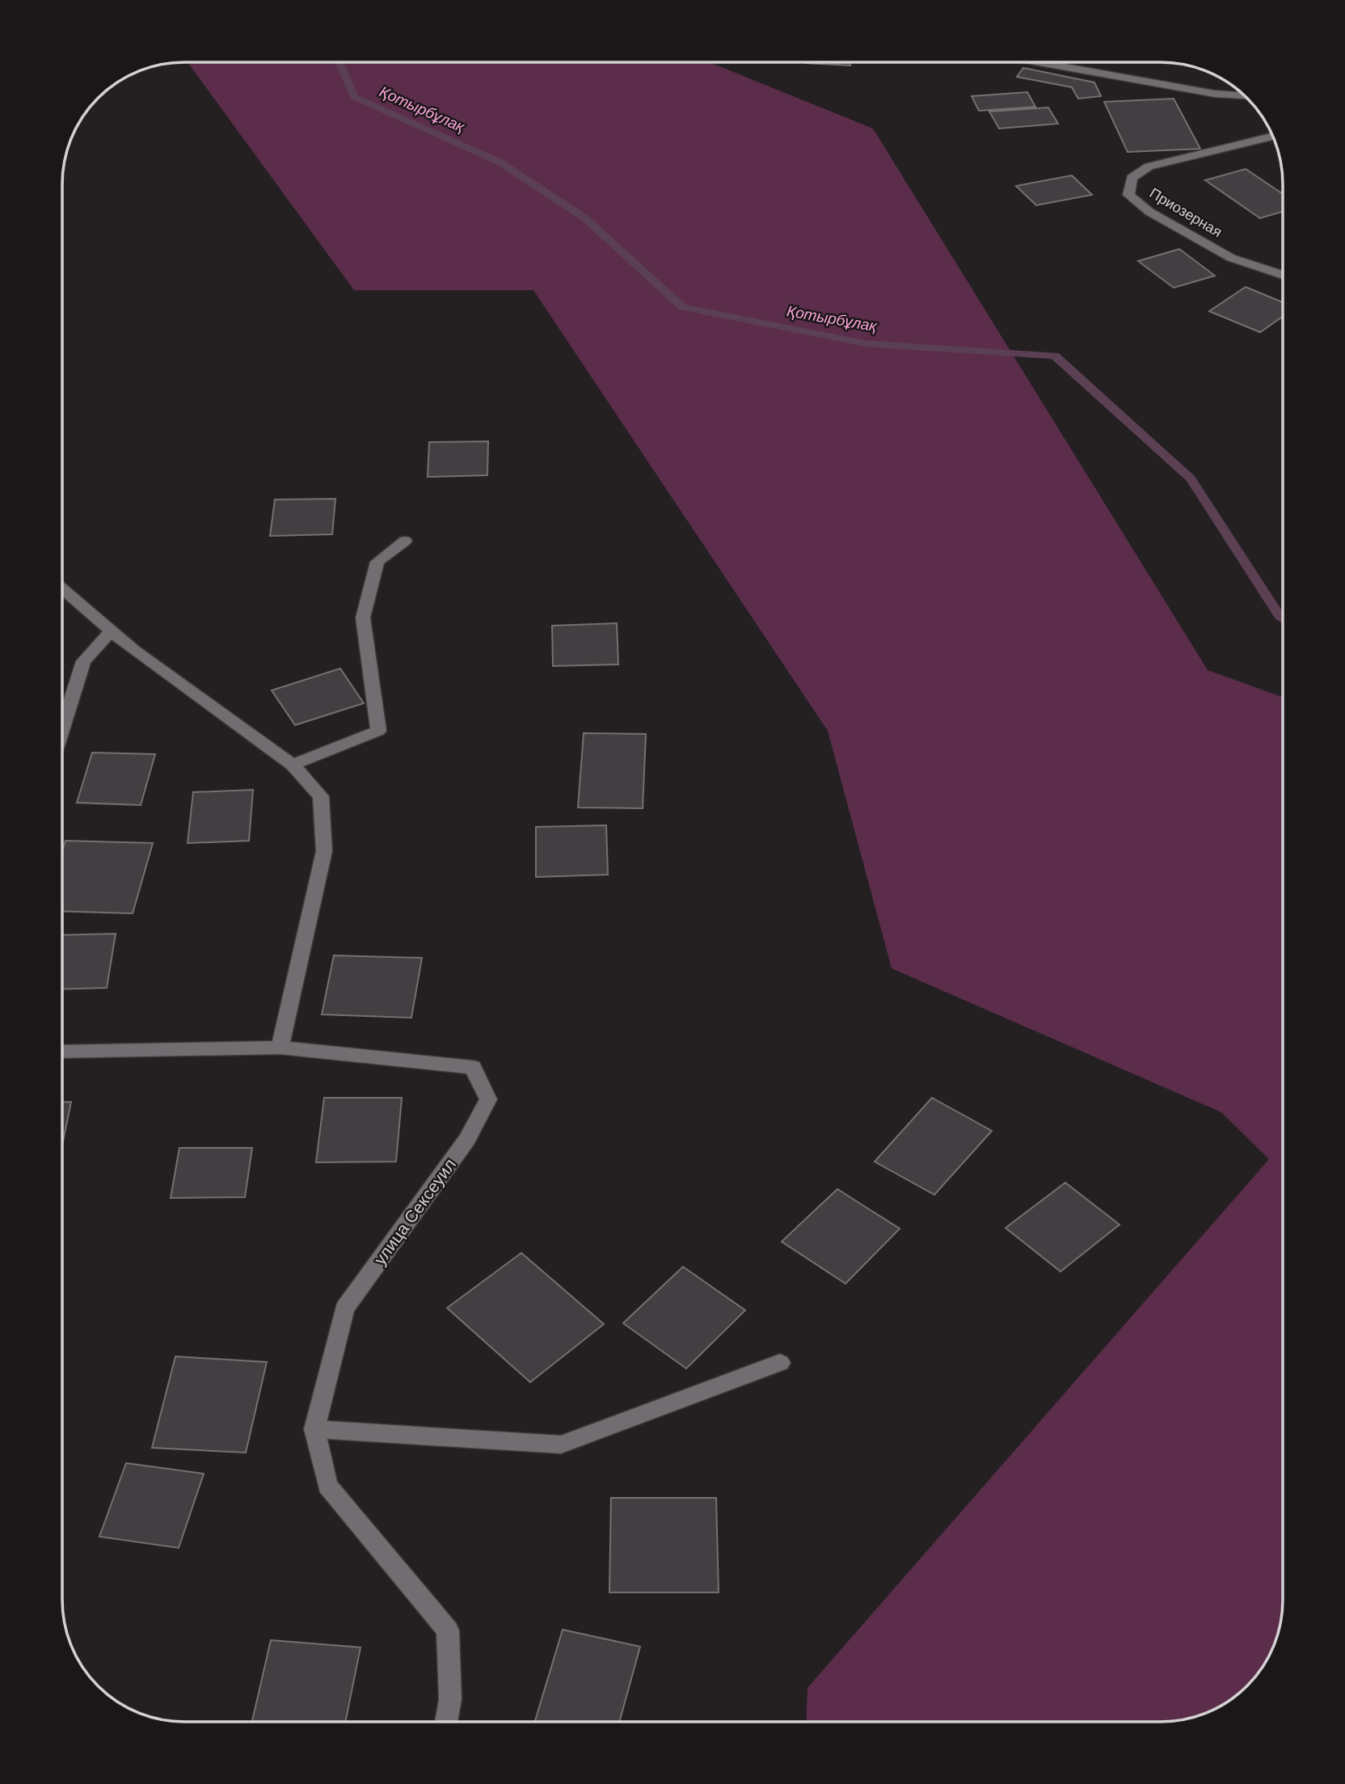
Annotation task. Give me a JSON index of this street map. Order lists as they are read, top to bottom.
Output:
{
  "streets": {
    "street": ["Приозерная", "улица Сексеуил"]
  },
  "water": ["Қотырбұлақ"]
}
